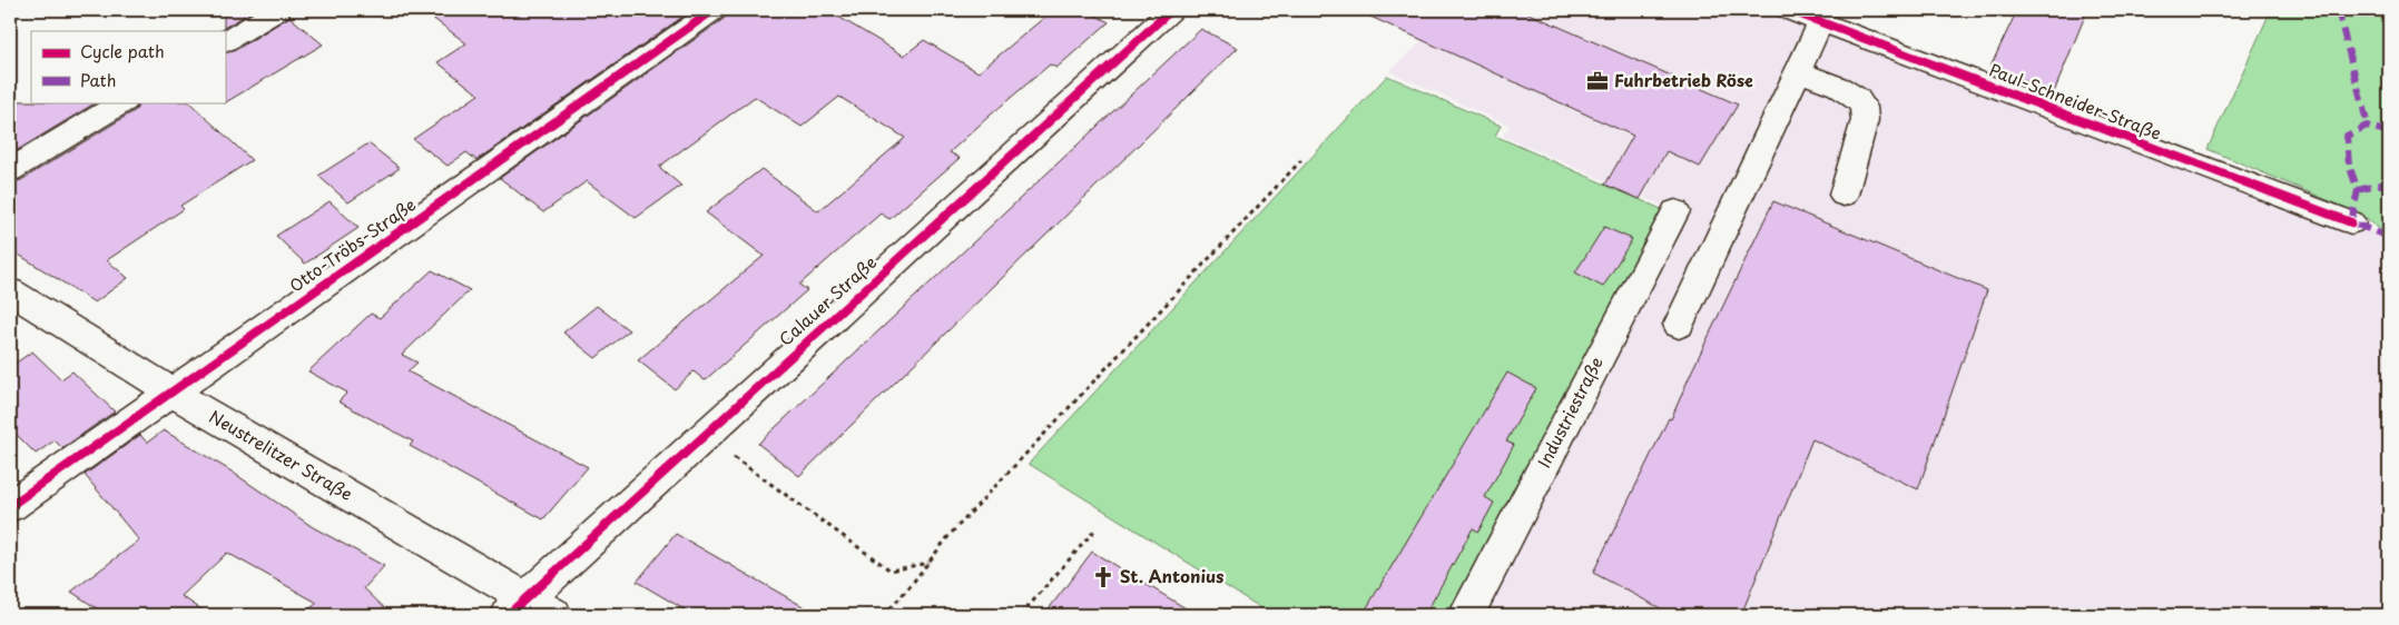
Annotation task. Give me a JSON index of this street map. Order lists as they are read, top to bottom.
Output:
{
  "streets": {
    "street": [
      "Paul-Schneider-Straße",
      "Otto-Tröbs-Straße",
      "Calauer Straße",
      "Industriestraße",
      "Neustrelitzer Straße"
    ]
  },
  "crossings": [
    ["Otto-Tröbs-Straße", "Neustrelitzer Straße"],
    ["Calauer Straße", "Neustrelitzer Straße"]
  ],
  "places": {
    "office": ["Fuhrbetrieb Röse"],
    "church": ["St. Antonius"]
  },
  "legend": ["Cycle path", "Path"]
}
